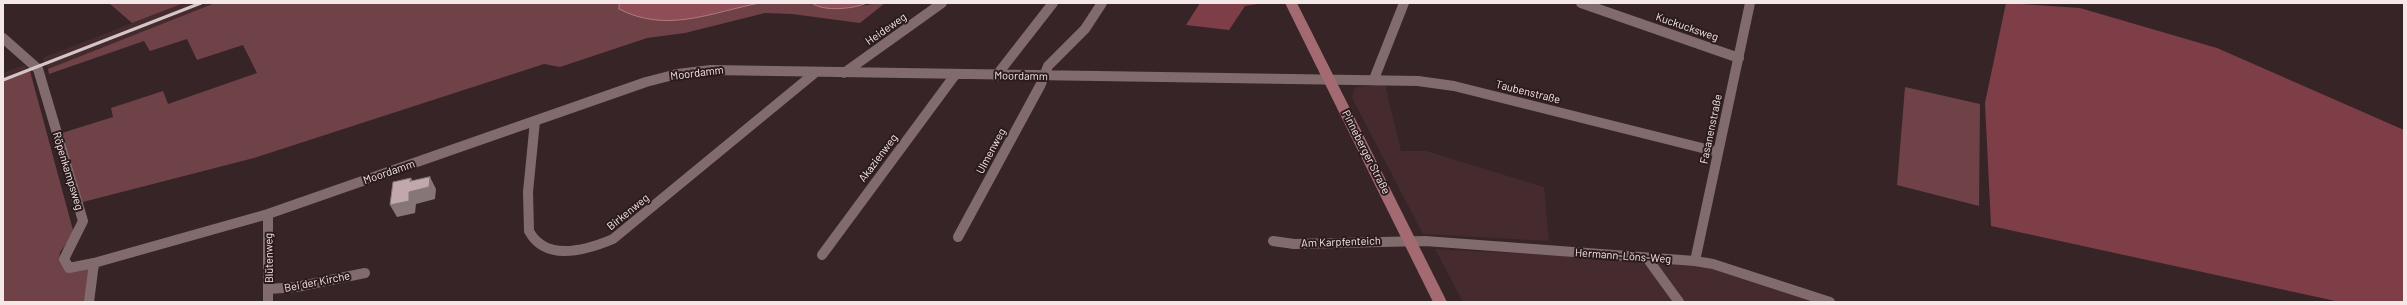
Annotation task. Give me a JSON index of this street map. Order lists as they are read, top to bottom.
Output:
{
  "streets": {
    "main road": ["Pinneberger Straße"],
    "street": [
      "Kuckucksweg",
      "Heideweg",
      "Moordamm",
      "Taubenstraße",
      "Fasanenstraße",
      "Ulmenweg",
      "Akazienweg",
      "Röpenkampsweg",
      "Birkenweg",
      "Am Karpfenteich",
      "Hermann-Löns-Weg",
      "Blütenweg",
      "Bei der Kirche"
    ]
  },
  "crossings": [
    ["Kuckucksweg", "Fasanenstraße"],
    ["Heideweg", "Moordamm"],
    ["Moordamm", "Taubenstraße"],
    ["Moordamm", "Ulmenweg"],
    ["Moordamm", "Pinneberger Straße"],
    ["Moordamm", "Akazienweg"],
    ["Moordamm", "Röpenkampsweg"],
    ["Moordamm", "Birkenweg"],
    ["Moordamm", "Blütenweg"],
    ["Taubenstraße", "Fasanenstraße"],
    ["Taubenstraße", "Pinneberger Straße"],
    ["Fasanenstraße", "Hermann-Löns-Weg"],
    ["Pinneberger Straße", "Am Karpfenteich"],
    ["Pinneberger Straße", "Hermann-Löns-Weg"],
    ["Am Karpfenteich", "Hermann-Löns-Weg"],
    ["Blütenweg", "Bei der Kirche"]
  ]
}
